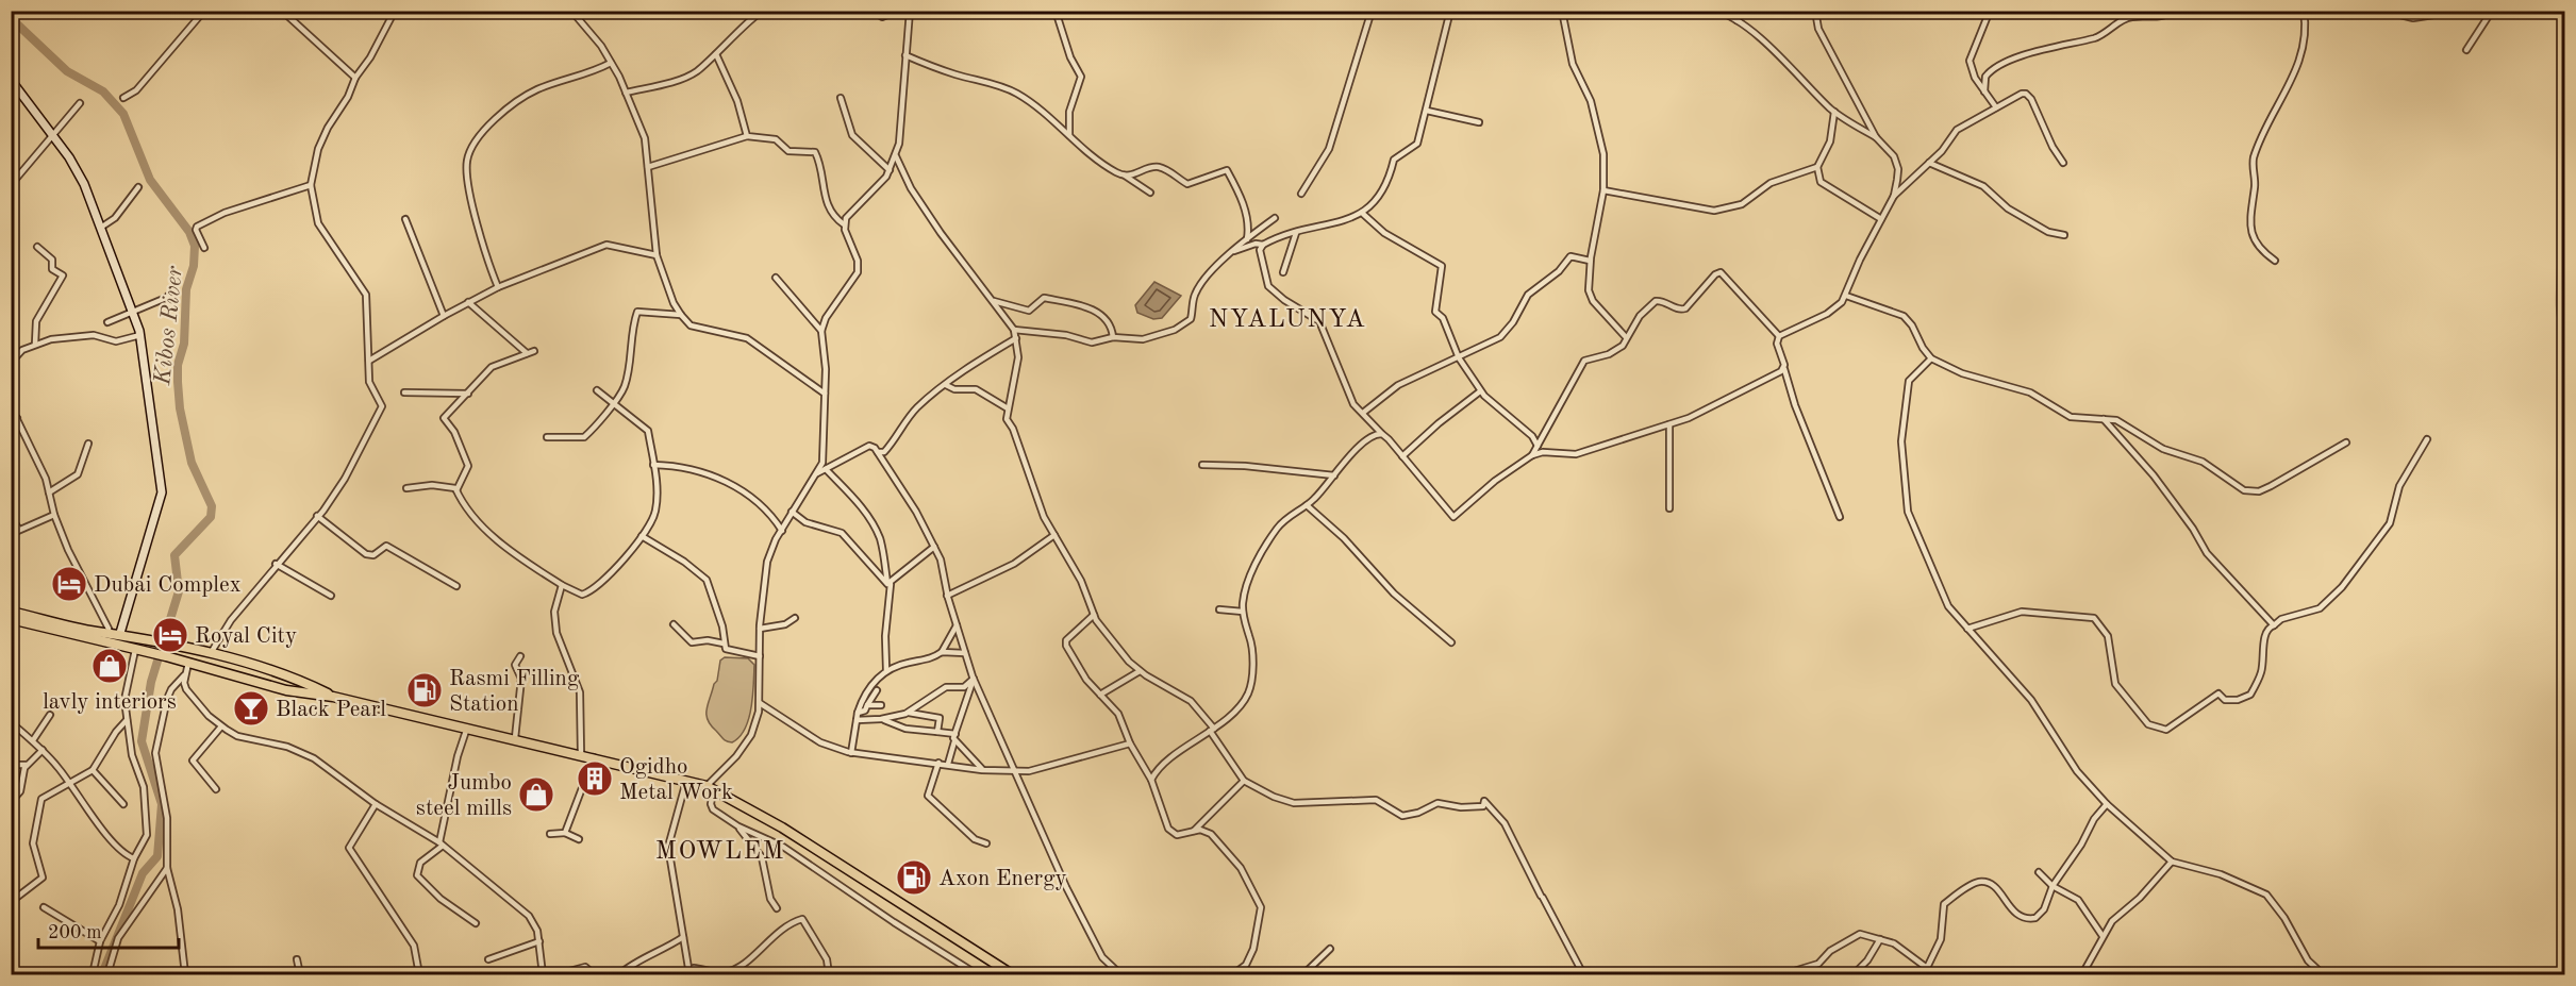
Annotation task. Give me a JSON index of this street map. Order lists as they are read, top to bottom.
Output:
{
  "districts": ["NYALUNYA", "MOWLEM"],
  "water": ["Kibos River"],
  "places": {
    "hotel": ["Dubai Complex", "Royal City"],
    "shop": ["lavly interiors", "Jumbo steel mills"],
    "fuel station": ["Rasmi Filling Station", "Axon Energy"],
    "bar": ["Black Pearl"],
    "building": ["Ogidho Metal Work"]
  },
  "scale_bar": "200 m"
}
